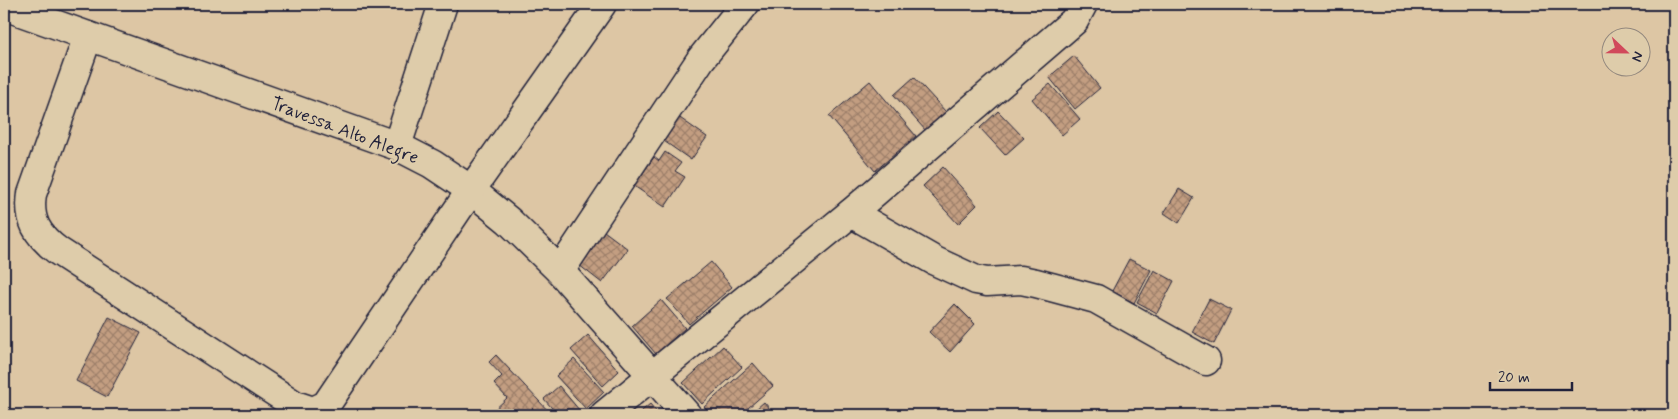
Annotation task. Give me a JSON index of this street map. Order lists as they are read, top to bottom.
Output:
{
  "streets": {
    "street": ["Travessa Alto Alegre"]
  },
  "scale_bar": "20 m",
  "north": "right"
}
